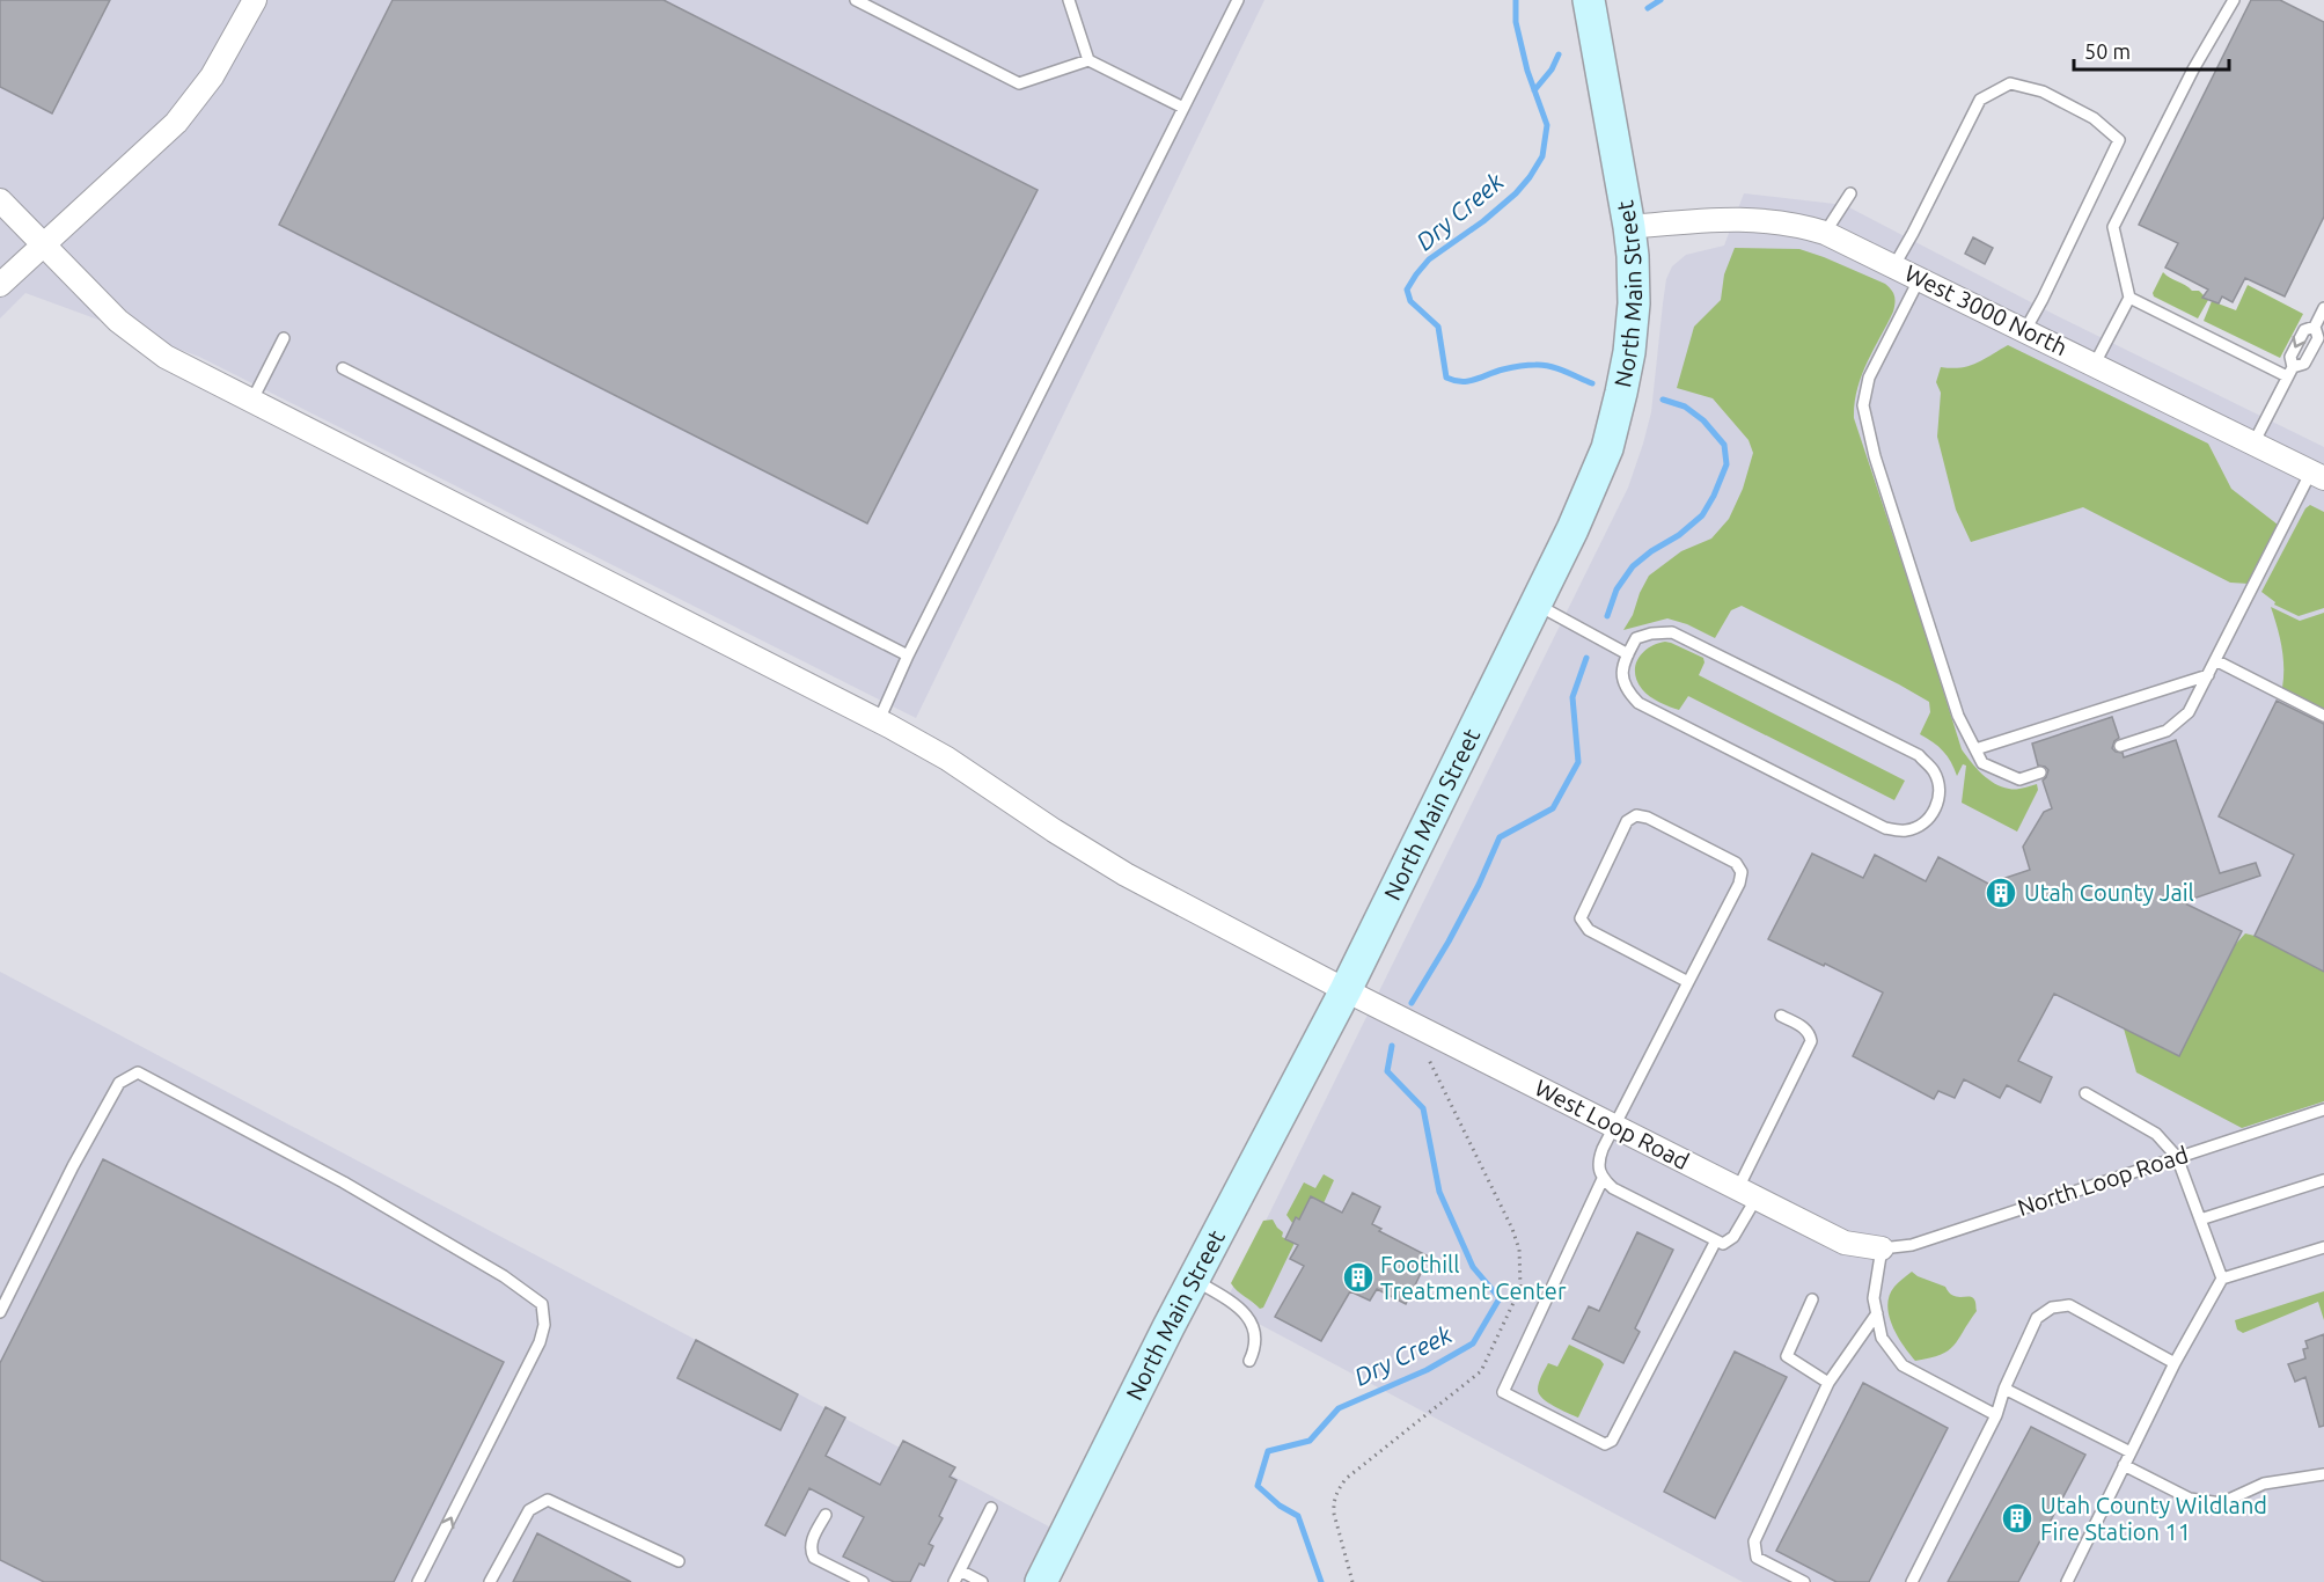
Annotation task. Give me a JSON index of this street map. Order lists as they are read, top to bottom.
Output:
{
  "streets": {
    "street": ["North Main Street", "West 3000 North", "West Loop Road"],
    "lane": ["North Loop Road"]
  },
  "crossings": [
    ["North Main Street", "West 3000 North"],
    ["North Main Street", "West Loop Road"],
    ["West Loop Road", "North Loop Road"]
  ],
  "water": ["Dry Creek"],
  "places": {
    "building": ["Utah County Jail", "Foothill Treatment Center", "Utah County Wildland Fire Station 11"]
  },
  "scale_bar": "50 m"
}
